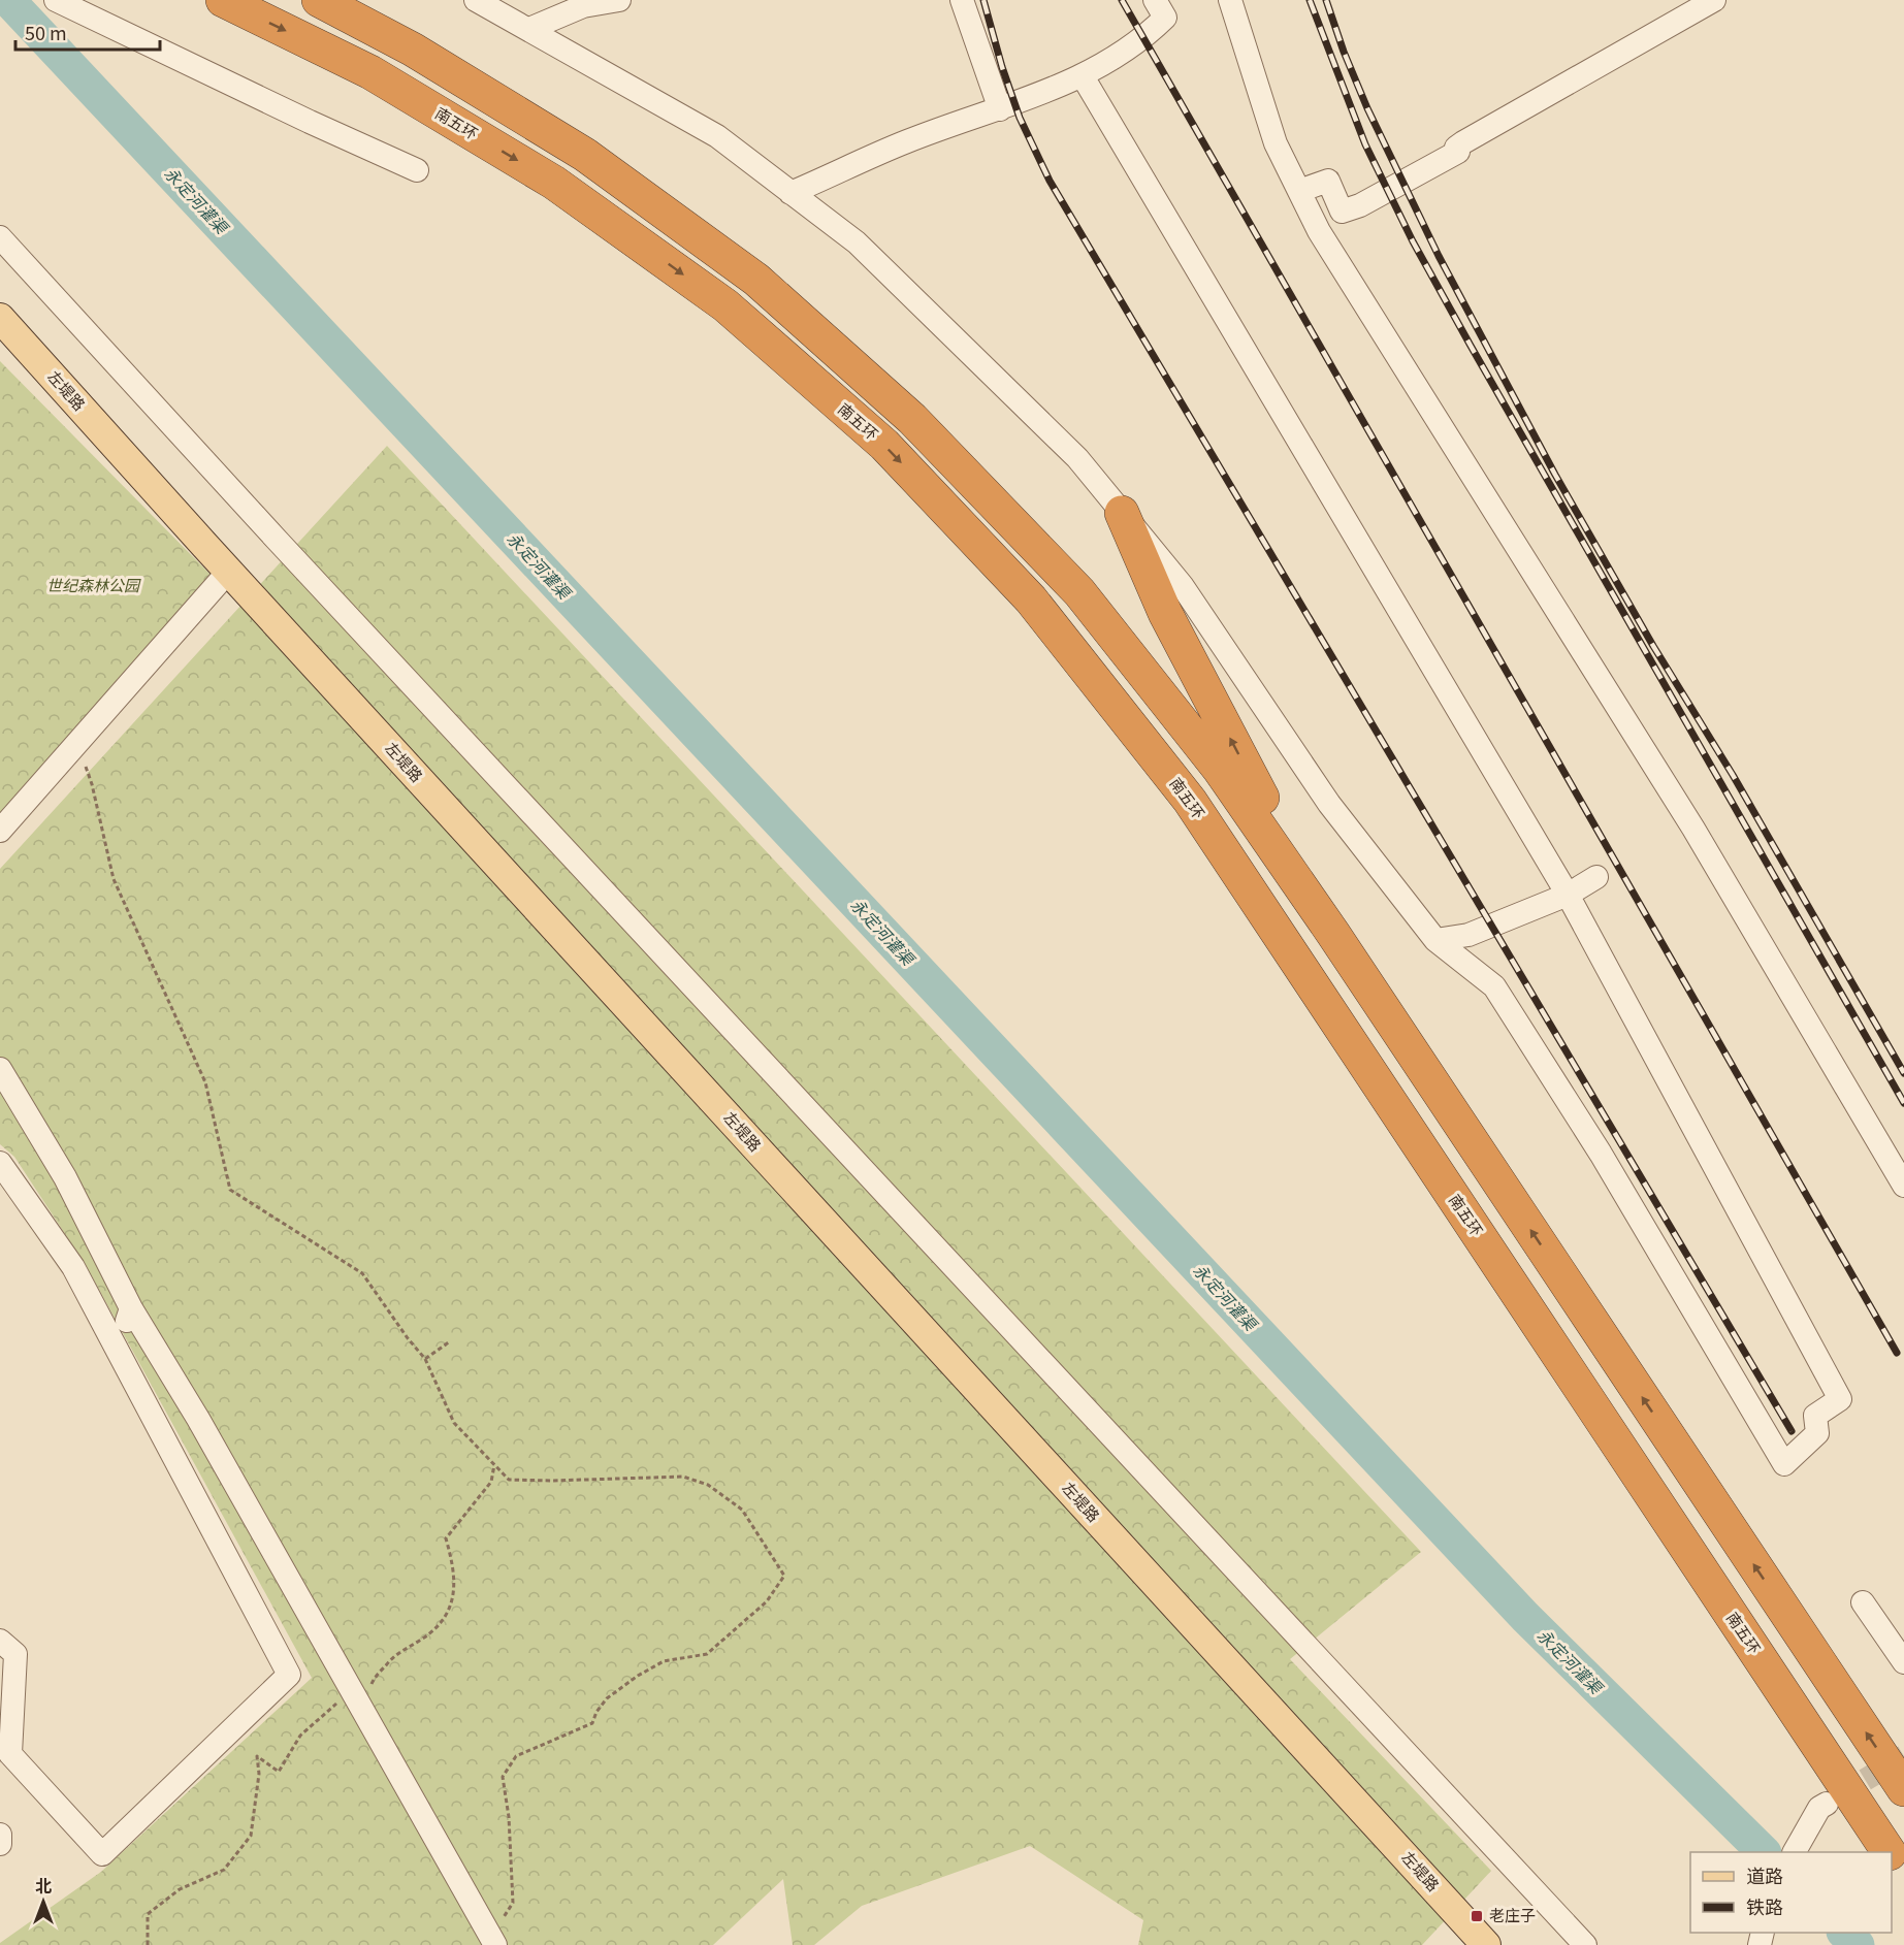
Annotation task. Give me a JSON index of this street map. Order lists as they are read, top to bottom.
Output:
{
  "streets": {
    "highway": ["南五环"],
    "main road": ["左堤路"]
  },
  "water": ["永定河灌渠"],
  "parks": ["世纪森林公园"],
  "places": {
    "transit": ["老庄子"]
  },
  "legend": ["道路", "铁路"],
  "scale_bar": "50 m",
  "north": "top"
}
